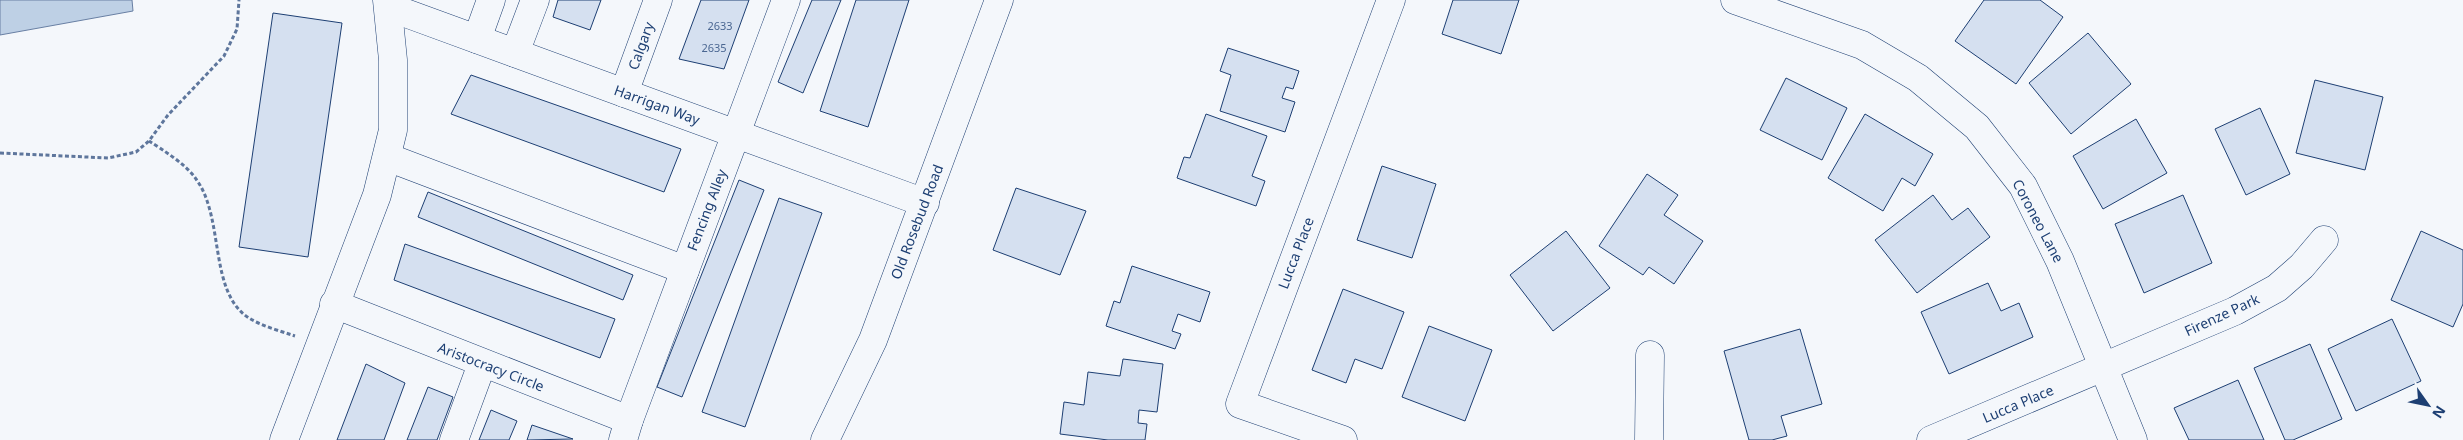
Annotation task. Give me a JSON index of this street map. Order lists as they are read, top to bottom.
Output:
{
  "streets": {
    "street": [
      "Calgary",
      "Harrigan Way",
      "Fencing Alley",
      "Coroneo Lane",
      "Old Rosebud Road",
      "Lucca Place",
      "Firenze Park",
      "Aristocracy Circle"
    ]
  },
  "crossings": [
    ["Calgary", "Harrigan Way"],
    ["Harrigan Way", "Fencing Alley"],
    ["Harrigan Way", "Old Rosebud Road"],
    ["Fencing Alley", "Aristocracy Circle"],
    ["Coroneo Lane", "Lucca Place"],
    ["Coroneo Lane", "Firenze Park"],
    ["Lucca Place", "Firenze Park"]
  ],
  "house_numbers": ["2633", "2635"],
  "north": "bottom right"
}
